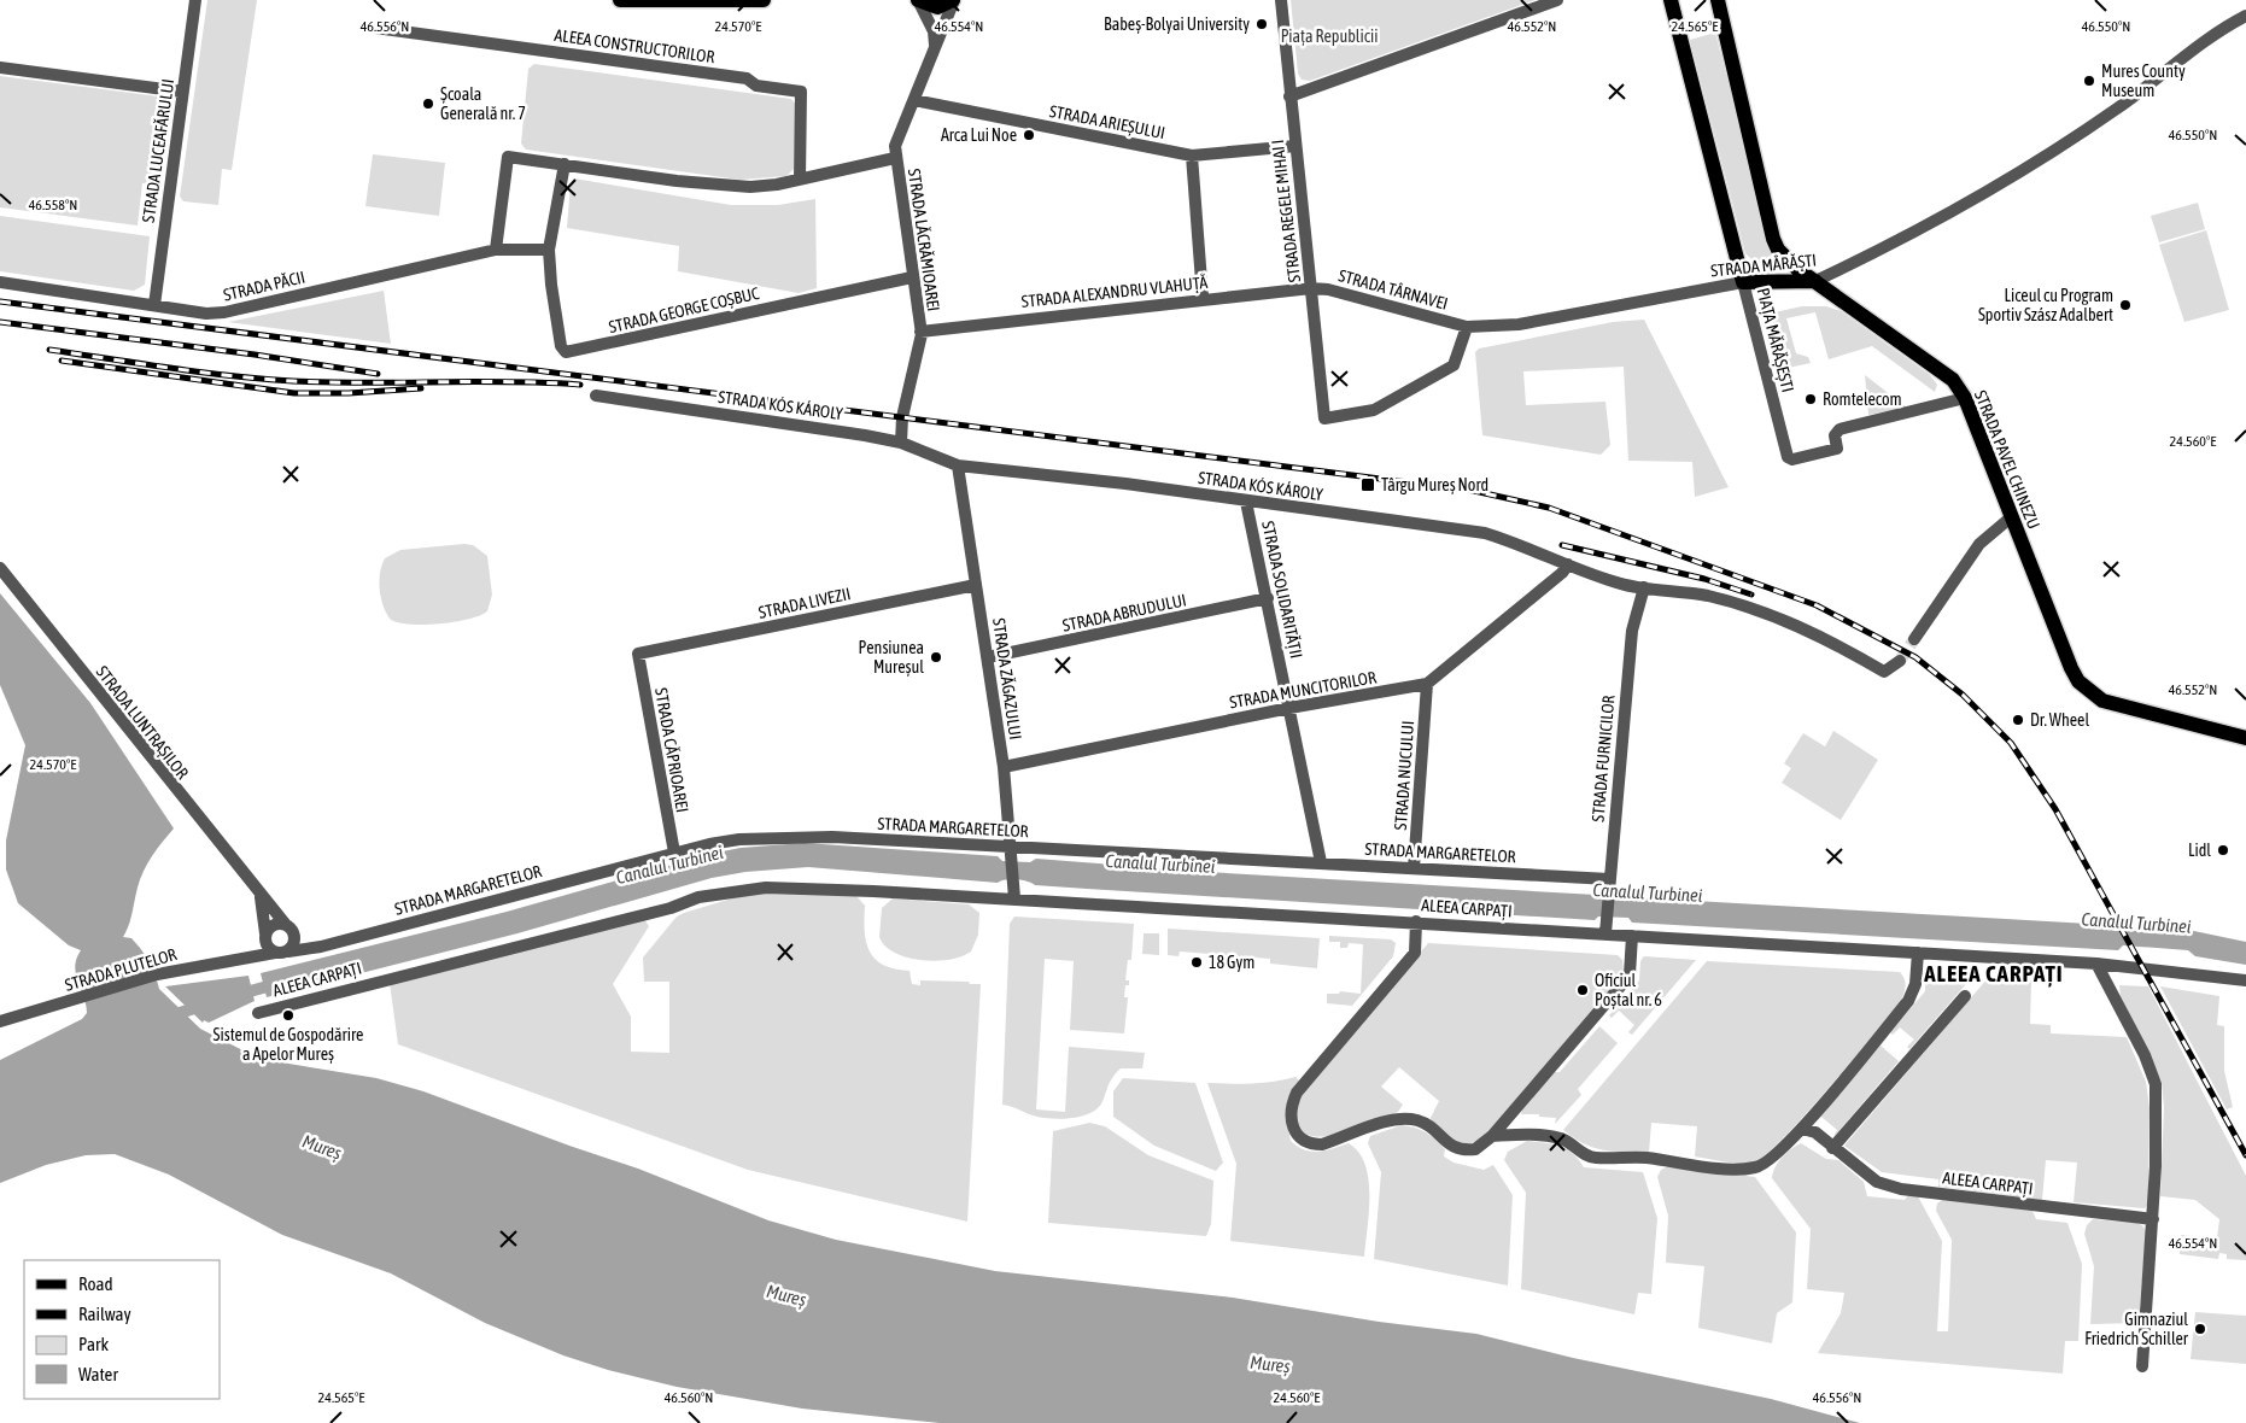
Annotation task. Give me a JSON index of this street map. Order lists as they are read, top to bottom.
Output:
{
  "streets": {
    "main road": ["STRADA MĂRĂȘTI", "PIAȚA MĂRĂȘEȘTI", "STRADA PAVEL CHINEZU"],
    "street": [
      "ALEEA CONSTRUCTORILOR",
      "STRADA ARIEȘULUI",
      "STRADA LUCEAFĂRULUI",
      "STRADA REGELE MIHAI I",
      "STRADA LĂCRĂMIOAREI",
      "STRADA PĂCII",
      "STRADA TÂRNAVEI",
      "STRADA ALEXANDRU VLAHUȚĂ",
      "STRADA GEORGE COȘBUC",
      "STRADA KÓS KÁROLY",
      "STRADA SOLIDARITĂȚII",
      "STRADA LIVEZII",
      "STRADA ABRUDULUI",
      "STRADA ZĂGAZULUI",
      "STRADA MUNCITORILOR",
      "STRADA LUNTRAȘILOR",
      "STRADA CĂPRIOAREI",
      "STRADA FURNICILOR",
      "STRADA NUCULUI",
      "STRADA MARGARETELOR",
      "ALEEA CARPAȚI",
      "STRADA PLUTELOR"
    ]
  },
  "crossings": [
    ["STRADA ARIEȘULUI", "STRADA REGELE MIHAI I"],
    ["STRADA ARIEȘULUI", "STRADA LĂCRĂMIOAREI"],
    ["STRADA LUCEAFĂRULUI", "STRADA PĂCII"],
    ["STRADA REGELE MIHAI I", "STRADA MĂRĂȘTI"],
    ["STRADA REGELE MIHAI I", "STRADA TÂRNAVEI"],
    ["STRADA REGELE MIHAI I", "STRADA ALEXANDRU VLAHUȚĂ"],
    ["STRADA LĂCRĂMIOAREI", "STRADA ALEXANDRU VLAHUȚĂ"],
    ["STRADA LĂCRĂMIOAREI", "STRADA GEORGE COȘBUC"],
    ["STRADA LĂCRĂMIOAREI", "STRADA KÓS KÁROLY"],
    ["STRADA MĂRĂȘTI", "STRADA TÂRNAVEI"],
    ["STRADA MĂRĂȘTI", "PIAȚA MĂRĂȘEȘTI"],
    ["STRADA MĂRĂȘTI", "STRADA PAVEL CHINEZU"],
    ["STRADA TÂRNAVEI", "STRADA ALEXANDRU VLAHUȚĂ"],
    ["PIAȚA MĂRĂȘEȘTI", "STRADA PAVEL CHINEZU"],
    ["STRADA KÓS KÁROLY", "STRADA SOLIDARITĂȚII"],
    ["STRADA KÓS KÁROLY", "STRADA ZĂGAZULUI"],
    ["STRADA KÓS KÁROLY", "STRADA MUNCITORILOR"],
    ["STRADA KÓS KÁROLY", "STRADA FURNICILOR"],
    ["STRADA SOLIDARITĂȚII", "STRADA ABRUDULUI"],
    ["STRADA SOLIDARITĂȚII", "STRADA MUNCITORILOR"],
    ["STRADA SOLIDARITĂȚII", "STRADA MARGARETELOR"],
    ["STRADA LIVEZII", "STRADA ZĂGAZULUI"],
    ["STRADA LIVEZII", "STRADA CĂPRIOAREI"],
    ["STRADA ABRUDULUI", "STRADA ZĂGAZULUI"],
    ["STRADA ZĂGAZULUI", "STRADA MUNCITORILOR"],
    ["STRADA ZĂGAZULUI", "STRADA MARGARETELOR"],
    ["STRADA ZĂGAZULUI", "ALEEA CARPAȚI"],
    ["STRADA MUNCITORILOR", "STRADA NUCULUI"],
    ["STRADA LUNTRAȘILOR", "STRADA MARGARETELOR"],
    ["STRADA LUNTRAȘILOR", "STRADA PLUTELOR"],
    ["STRADA CĂPRIOAREI", "STRADA MARGARETELOR"],
    ["STRADA FURNICILOR", "STRADA MARGARETELOR"],
    ["STRADA FURNICILOR", "ALEEA CARPAȚI"],
    ["STRADA NUCULUI", "STRADA MARGARETELOR"],
    ["STRADA MARGARETELOR", "STRADA PLUTELOR"]
  ],
  "districts": ["ALEEA CARPAȚI"],
  "water": ["Canalul Turbinei", "Mureș"],
  "parks": ["Piața Republicii"],
  "places": {
    "other": [
      "Babeș-Bolyai University",
      "Mures County Museum",
      "Școala Generală nr. 7",
      "Arca Lui Noe",
      "Liceul cu Program Sportiv Szász Adalbert",
      "Romtelecom",
      "Pensiunea Mureșul",
      "Dr. Wheel",
      "Lidl",
      "18 Gym",
      "Oficiul Poștal nr. 6",
      "Sistemul de Gospodărire a Apelor Mureș",
      "Gimnaziul Friedrich Schiller"
    ],
    "transit": ["Târgu Mureș Nord"]
  },
  "legend": [
    "Road",
    "Railway",
    "Park",
    "Water"
  ],
  "coordinates": [
    "46.556°N",
    "46.554°N",
    "46.550°N",
    "46.552°N",
    "24.570°E",
    "24.565°E",
    "46.558°N",
    "24.560°E",
    "46.560°N"
  ]
}
